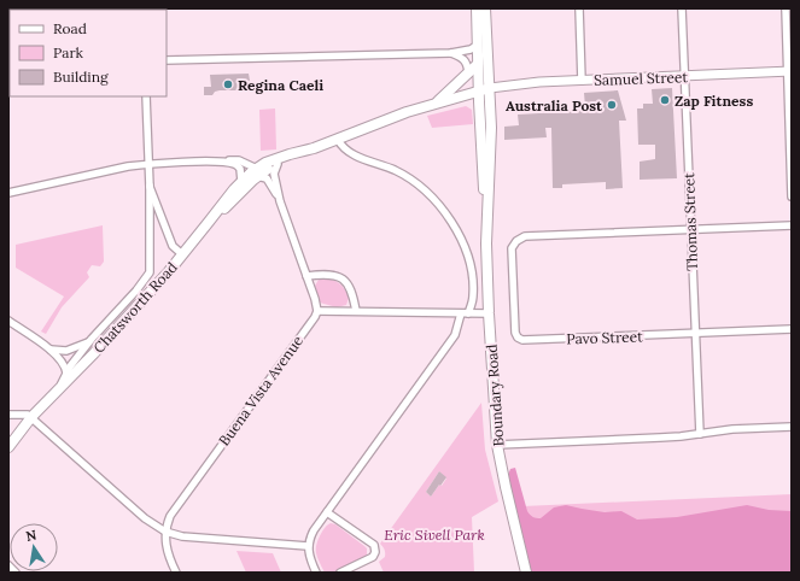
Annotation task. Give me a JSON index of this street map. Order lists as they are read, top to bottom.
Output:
{
  "streets": {
    "main road": ["Chatsworth Road", "Boundary Road"],
    "street": [
      "Samuel Street",
      "Thomas Street",
      "Pavo Street",
      "Buena Vista Avenue"
    ]
  },
  "crossings": [
    ["Samuel Street", "Thomas Street"],
    ["Samuel Street", "Chatsworth Road"],
    ["Samuel Street", "Boundary Road"],
    ["Thomas Street", "Pavo Street"],
    ["Chatsworth Road", "Boundary Road"]
  ],
  "parks": ["Eric Sivell Park"],
  "places": ["Regina Caeli", "Zap Fitness", "Australia Post"],
  "legend": ["Road", "Park", "Building"],
  "north": "top"
}
